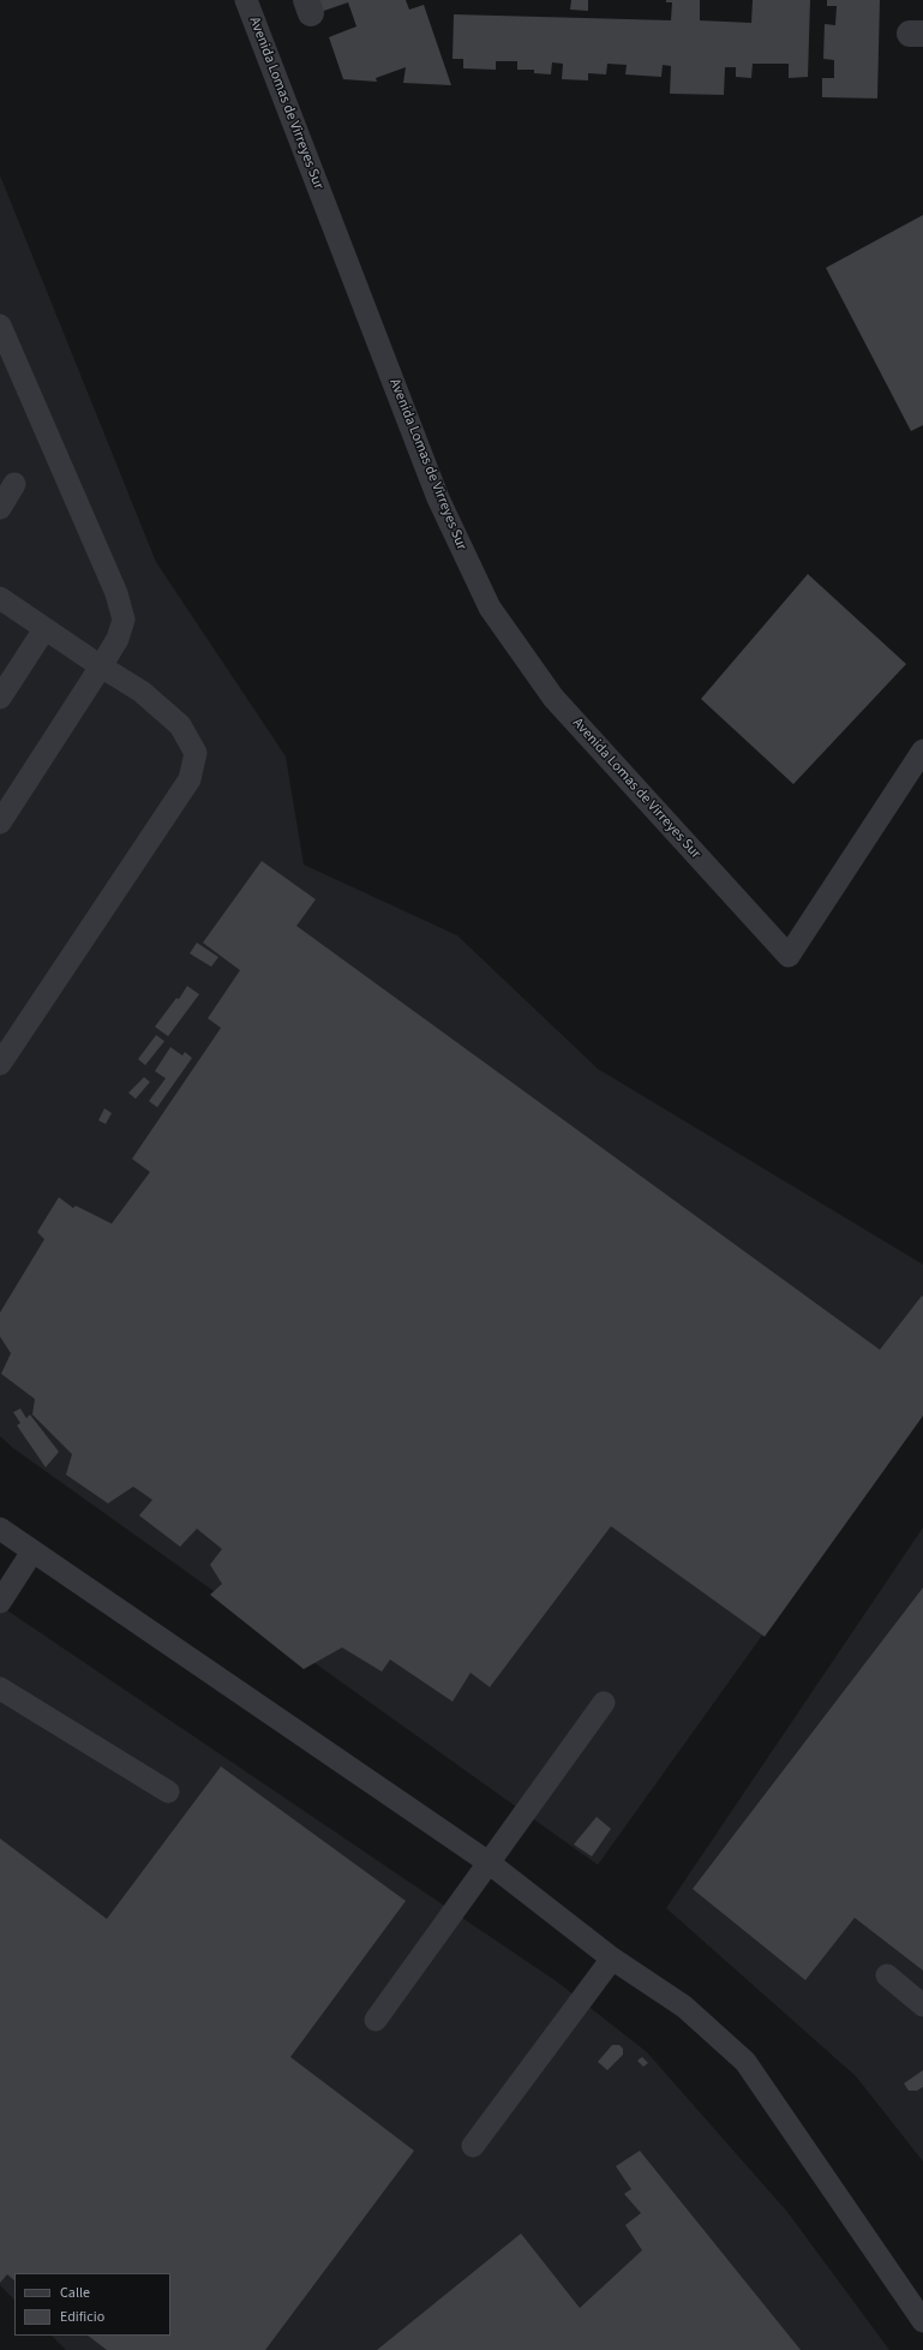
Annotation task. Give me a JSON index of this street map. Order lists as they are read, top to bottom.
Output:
{
  "streets": {
    "lane": ["Avenida Lomas de Virreyes Sur"]
  },
  "legend": ["Calle", "Edificio"]
}
